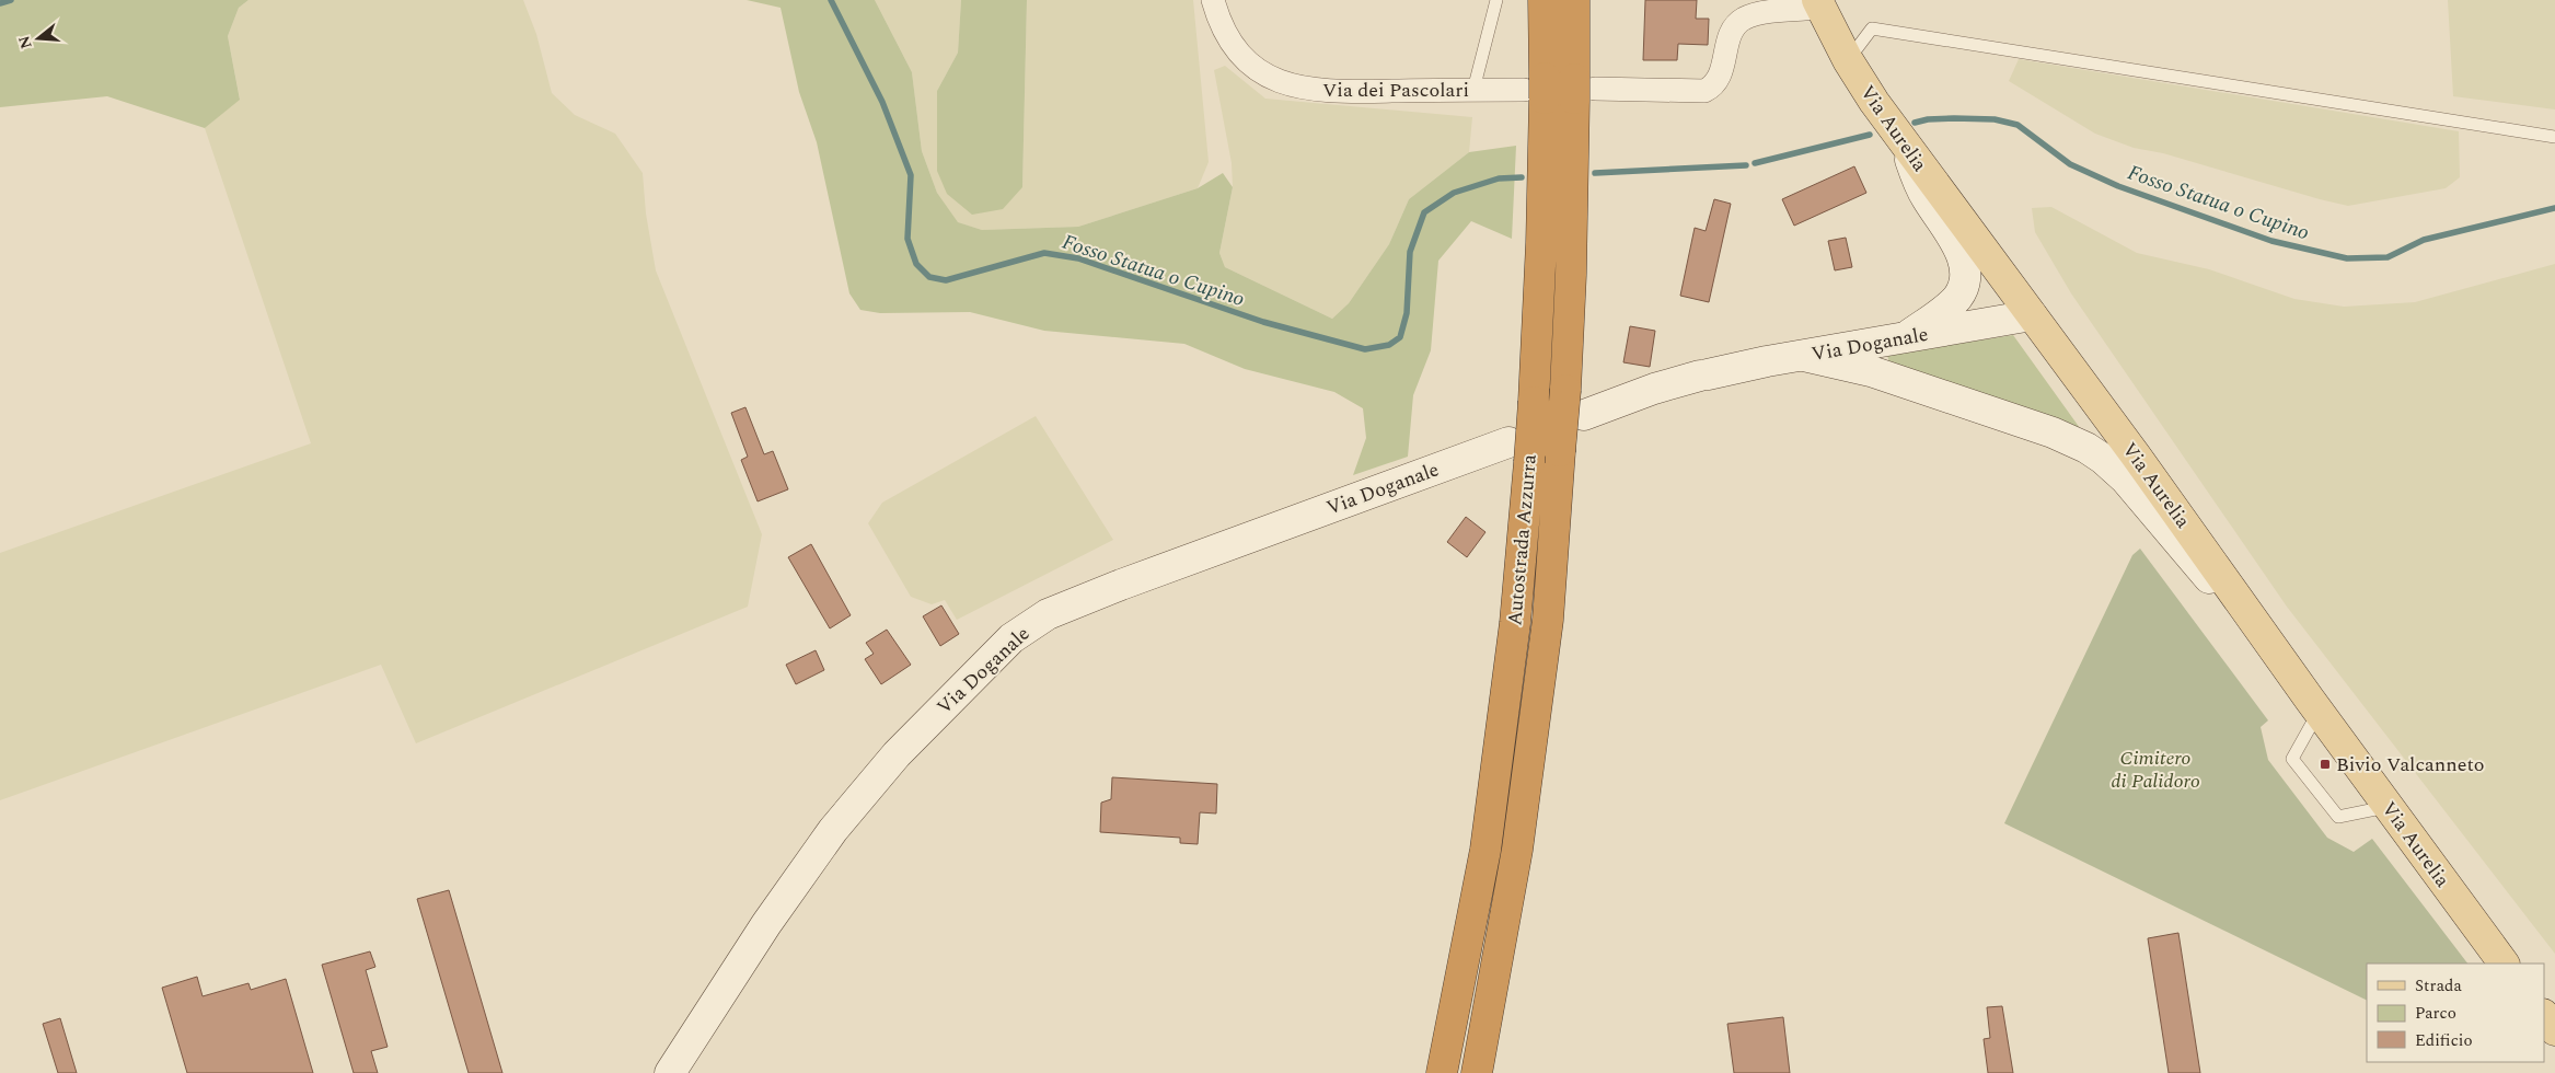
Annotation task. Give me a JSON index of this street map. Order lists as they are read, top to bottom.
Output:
{
  "streets": {
    "highway": ["Autostrada Azzurra"],
    "main road": ["Via Aurelia", "Via Doganale"],
    "street": ["Via dei Pascolari"]
  },
  "crossings": [
    ["Via dei Pascolari", "Autostrada Azzurra"],
    ["Via Aurelia", "Via Doganale"],
    ["Via Doganale", "Autostrada Azzurra"]
  ],
  "water": ["Fosso Statua o Cupino"],
  "parks": ["Cimitero di Palidoro"],
  "places": {
    "transit": ["Bivio Valcanneto"]
  },
  "legend": ["Strada", "Parco", "Edificio"],
  "north": "left"
}
